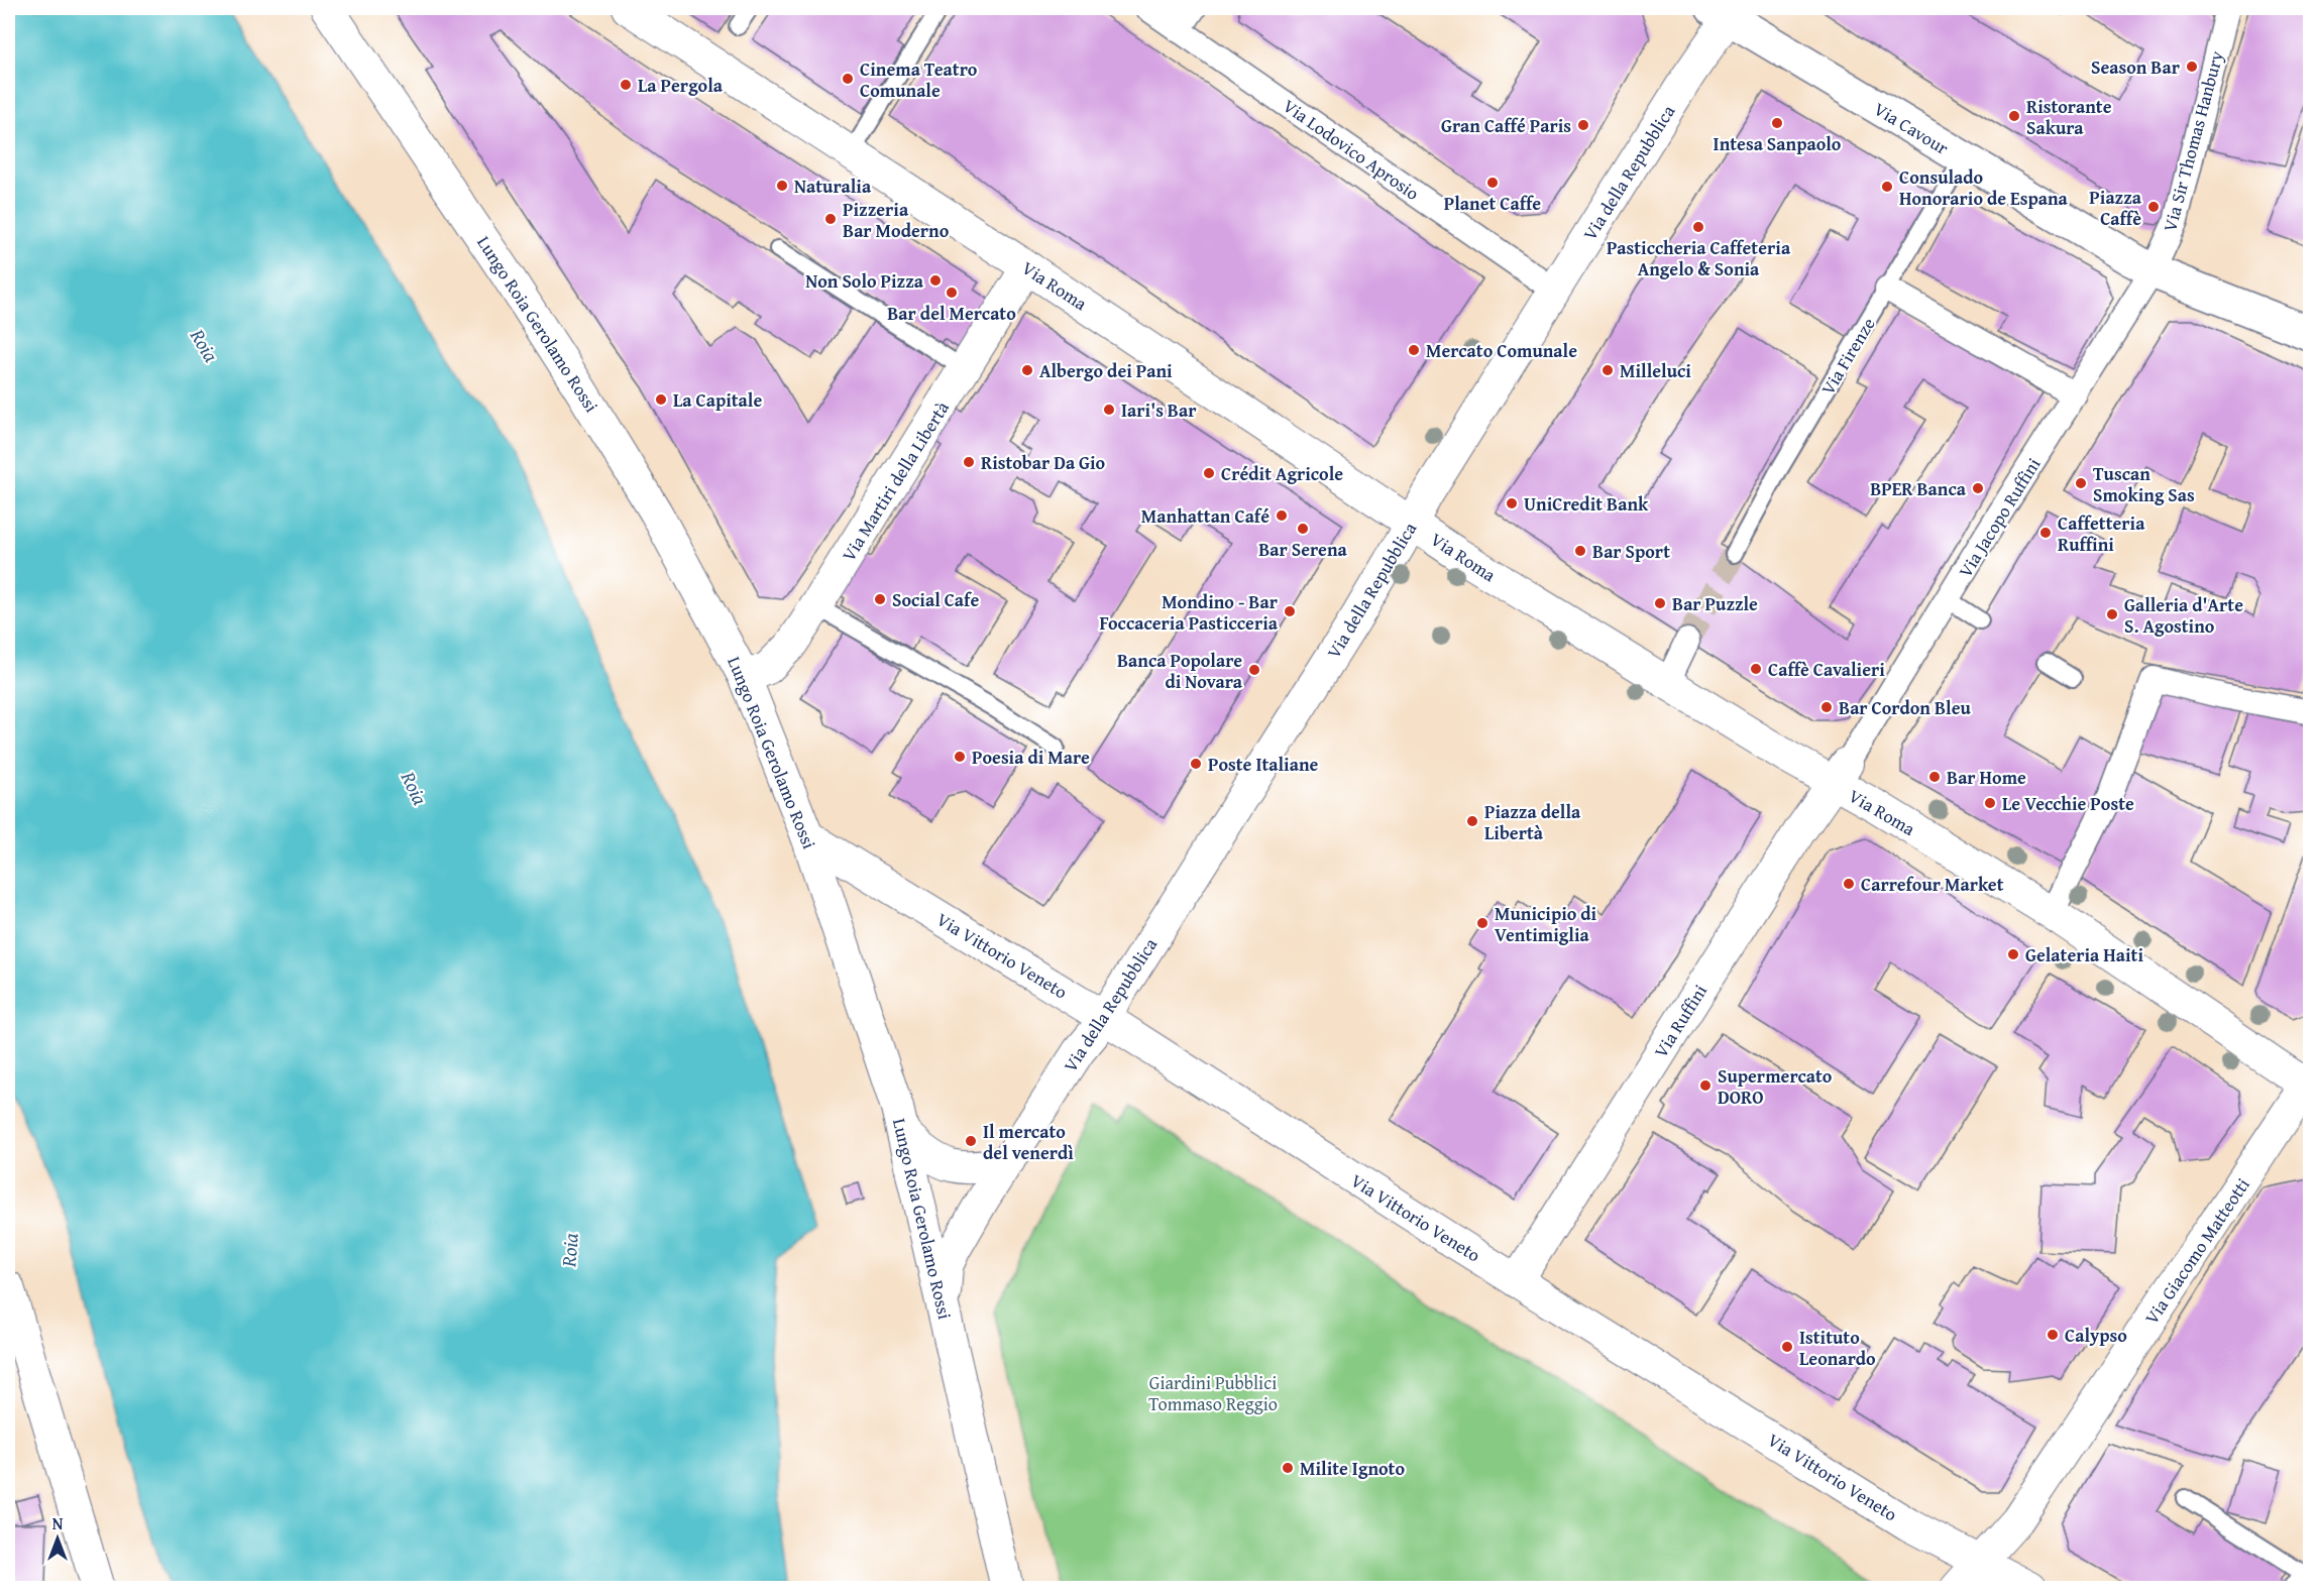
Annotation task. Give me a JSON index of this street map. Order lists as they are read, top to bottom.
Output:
{
  "streets": {
    "main road": ["Via Cavour"],
    "street": [
      "Via Sir Thomas Hanbury",
      "Via Lodovico Aprosio",
      "Via della Repubblica",
      "Via Roma",
      "Lungo Roia Gerolamo Rossi",
      "Via Martiri della Libertà",
      "Via Jacopo Ruffini",
      "Via Vittorio Veneto",
      "Via Ruffini",
      "Via Giacomo Matteotti"
    ],
    "lane": ["Via Firenze"]
  },
  "crossings": [
    ["Via Cavour", "Via Sir Thomas Hanbury"],
    ["Via Cavour", "Via della Repubblica"],
    ["Via Cavour", "Via Firenze"],
    ["Via Cavour", "Via Jacopo Ruffini"],
    ["Via Sir Thomas Hanbury", "Via Jacopo Ruffini"],
    ["Via Lodovico Aprosio", "Via della Repubblica"],
    ["Via della Repubblica", "Via Roma"],
    ["Via della Repubblica", "Lungo Roia Gerolamo Rossi"],
    ["Via della Repubblica", "Via Vittorio Veneto"],
    ["Via Roma", "Via Martiri della Libertà"],
    ["Via Roma", "Via Jacopo Ruffini"],
    ["Via Roma", "Via Ruffini"],
    ["Via Roma", "Via Giacomo Matteotti"],
    ["Lungo Roia Gerolamo Rossi", "Via Martiri della Libertà"],
    ["Lungo Roia Gerolamo Rossi", "Via Vittorio Veneto"],
    ["Via Jacopo Ruffini", "Via Ruffini"],
    ["Via Vittorio Veneto", "Via Ruffini"],
    ["Via Vittorio Veneto", "Via Giacomo Matteotti"]
  ],
  "water": ["Roia"],
  "parks": ["Giardini Pubblici Tommaso Reggio"],
  "places": [
    "Season Bar",
    "Cinema Teatro Comunale",
    "La Pergola",
    "Ristorante Sakura",
    "Intesa Sanpaolo",
    "Gran Caffé Paris",
    "Planet Caffe",
    "Naturalia",
    "Consulado Honorario de Espana",
    "Piazza Caffè",
    "Pizzeria Bar Moderno",
    "Pasticcheria Caffeteria Angelo & Sonia",
    "Non Solo Pizza",
    "Bar del Mercato",
    "Mercato Comunale",
    "Albergo dei Pani",
    "Milleluci",
    "La Capitale",
    "Iari's Bar",
    "Ristobar Da Gio",
    "Crédit Agricole",
    "Tuscan Smoking Sas",
    "BPER Banca",
    "UniCredit Bank",
    "Manhattan Café",
    "Bar Serena",
    "Caffetteria Ruffini",
    "Bar Sport",
    "Social Cafe",
    "Bar Puzzle",
    "Mondino - Bar Foccaceria Pasticceria",
    "Galleria d'Arte S. Agostino",
    "Caffè Cavalieri",
    "Banca Popolare di Novara",
    "Bar Cordon Bleu",
    "Poesia di Mare",
    "Poste Italiane",
    "Bar Home",
    "Le Vecchie Poste",
    "Piazza della Libertà",
    "Carrefour Market",
    "Municipio di Ventimiglia",
    "Gelateria Haiti",
    "Supermercato DORO",
    "Il mercato del venerdì",
    "Calypso",
    "Istituto Leonardo",
    "Milite Ignoto"
  ],
  "north": "top"
}
